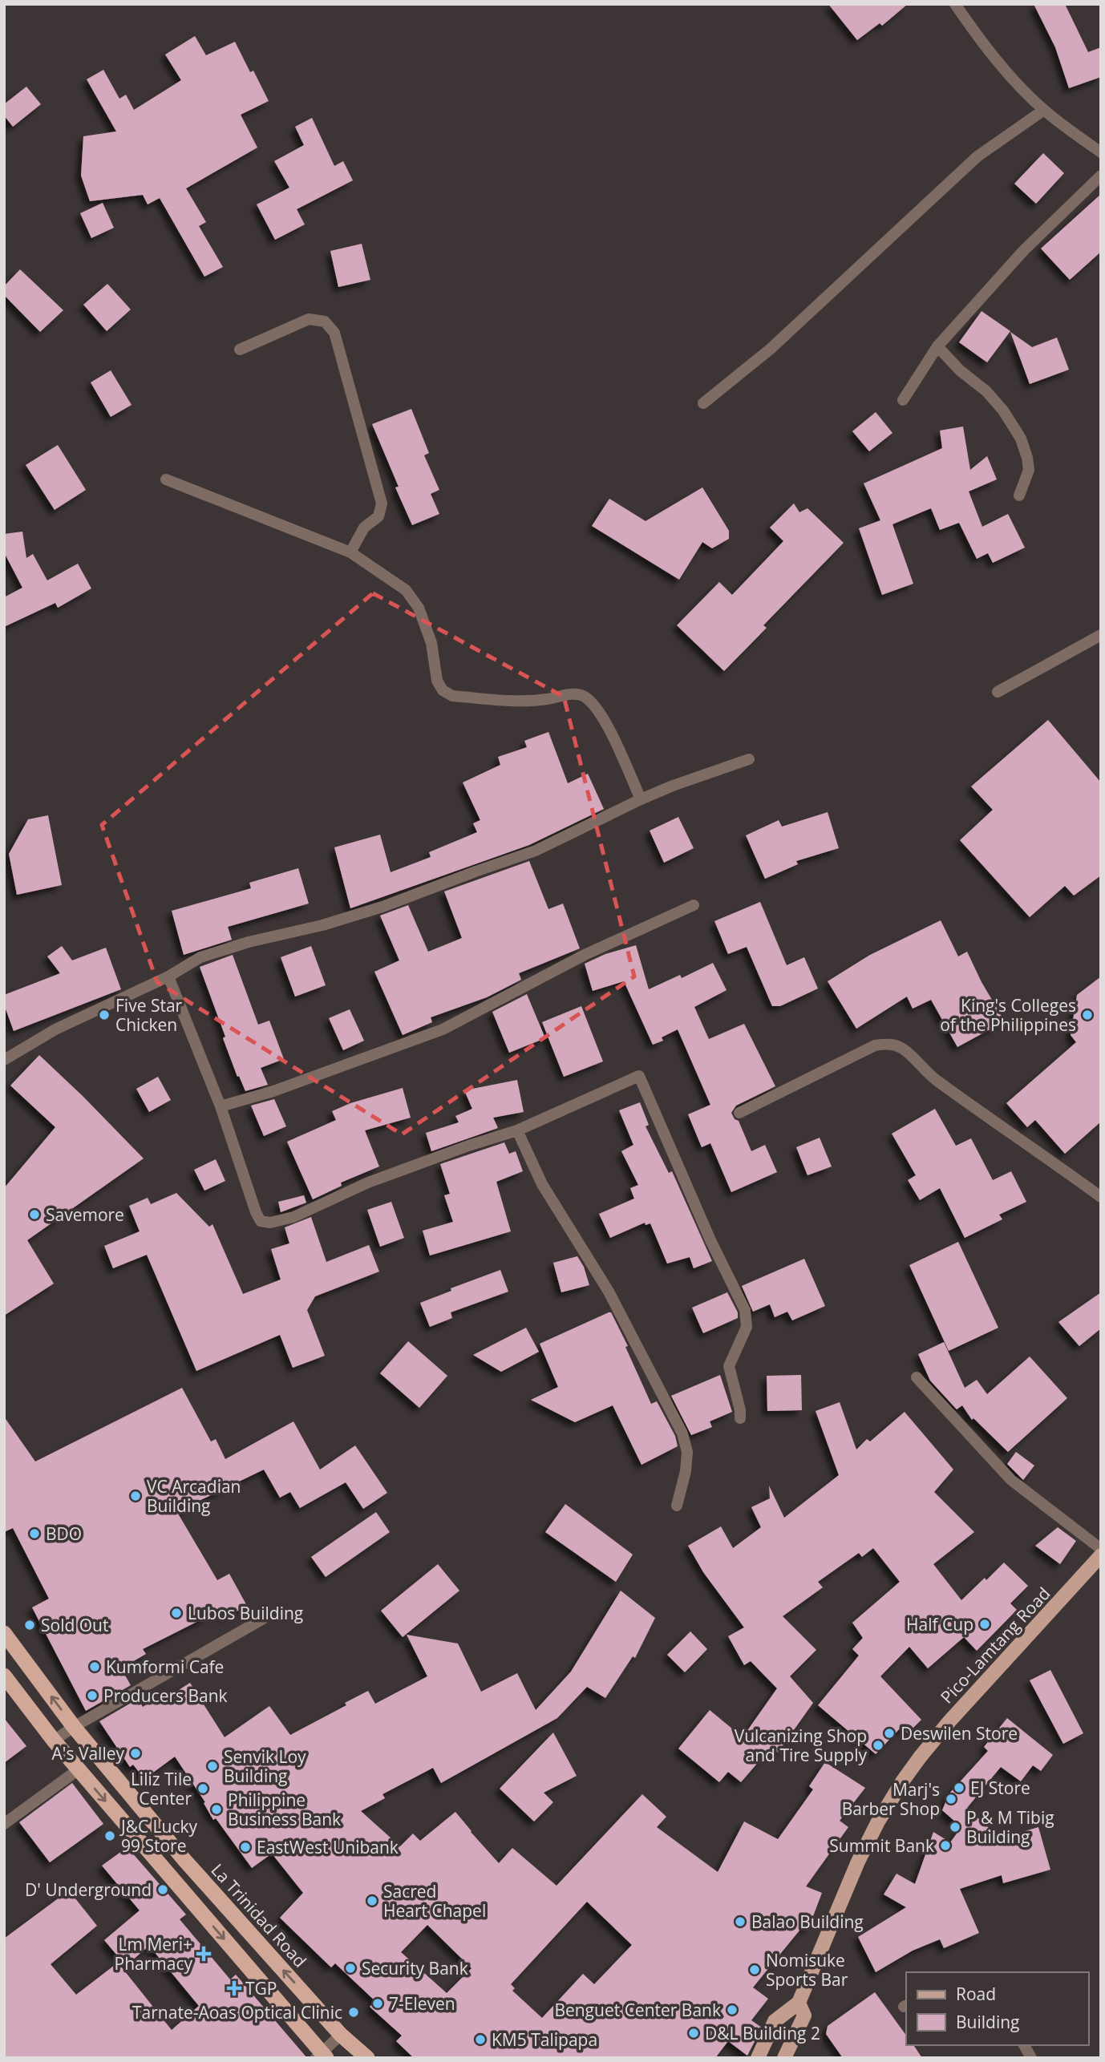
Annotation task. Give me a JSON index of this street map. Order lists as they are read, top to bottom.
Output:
{
  "streets": {
    "highway": ["La Trinidad Road"],
    "main road": ["Pico-Lamtang Road"]
  },
  "places": {
    "other": [
      "Five Star Chicken",
      "King's Colleges of the Philippines",
      "Savemore",
      "VC Arcadian Building",
      "BDO",
      "Lubos Building",
      "Half Cup",
      "Sold Out",
      "Kumformi Cafe",
      "Producers Bank",
      "Deswilen Store",
      "Vulcanizing Shop and Tire Supply",
      "A's Valley",
      "Senvik Loy Building",
      "EJ Store",
      "Liliz Tile Center",
      "Marj's Barber Shop",
      "Philippine Business Bank",
      "P & M Tibig Building",
      "J&C Lucky 99 Store",
      "Summit Bank",
      "EastWest Unibank",
      "D' Underground",
      "Sacred Heart Chapel",
      "Balao Building",
      "Security Bank",
      "Nomisuke Sports Bar",
      "7-Eleven",
      "Benguet Center Bank",
      "Tarnate-Aoas Optical Clinic",
      "D&L Building 2",
      "KM5 Talipapa"
    ],
    "health": ["Lm Meri+ Pharmacy", "TGP"]
  },
  "legend": ["Road", "Building"]
}
